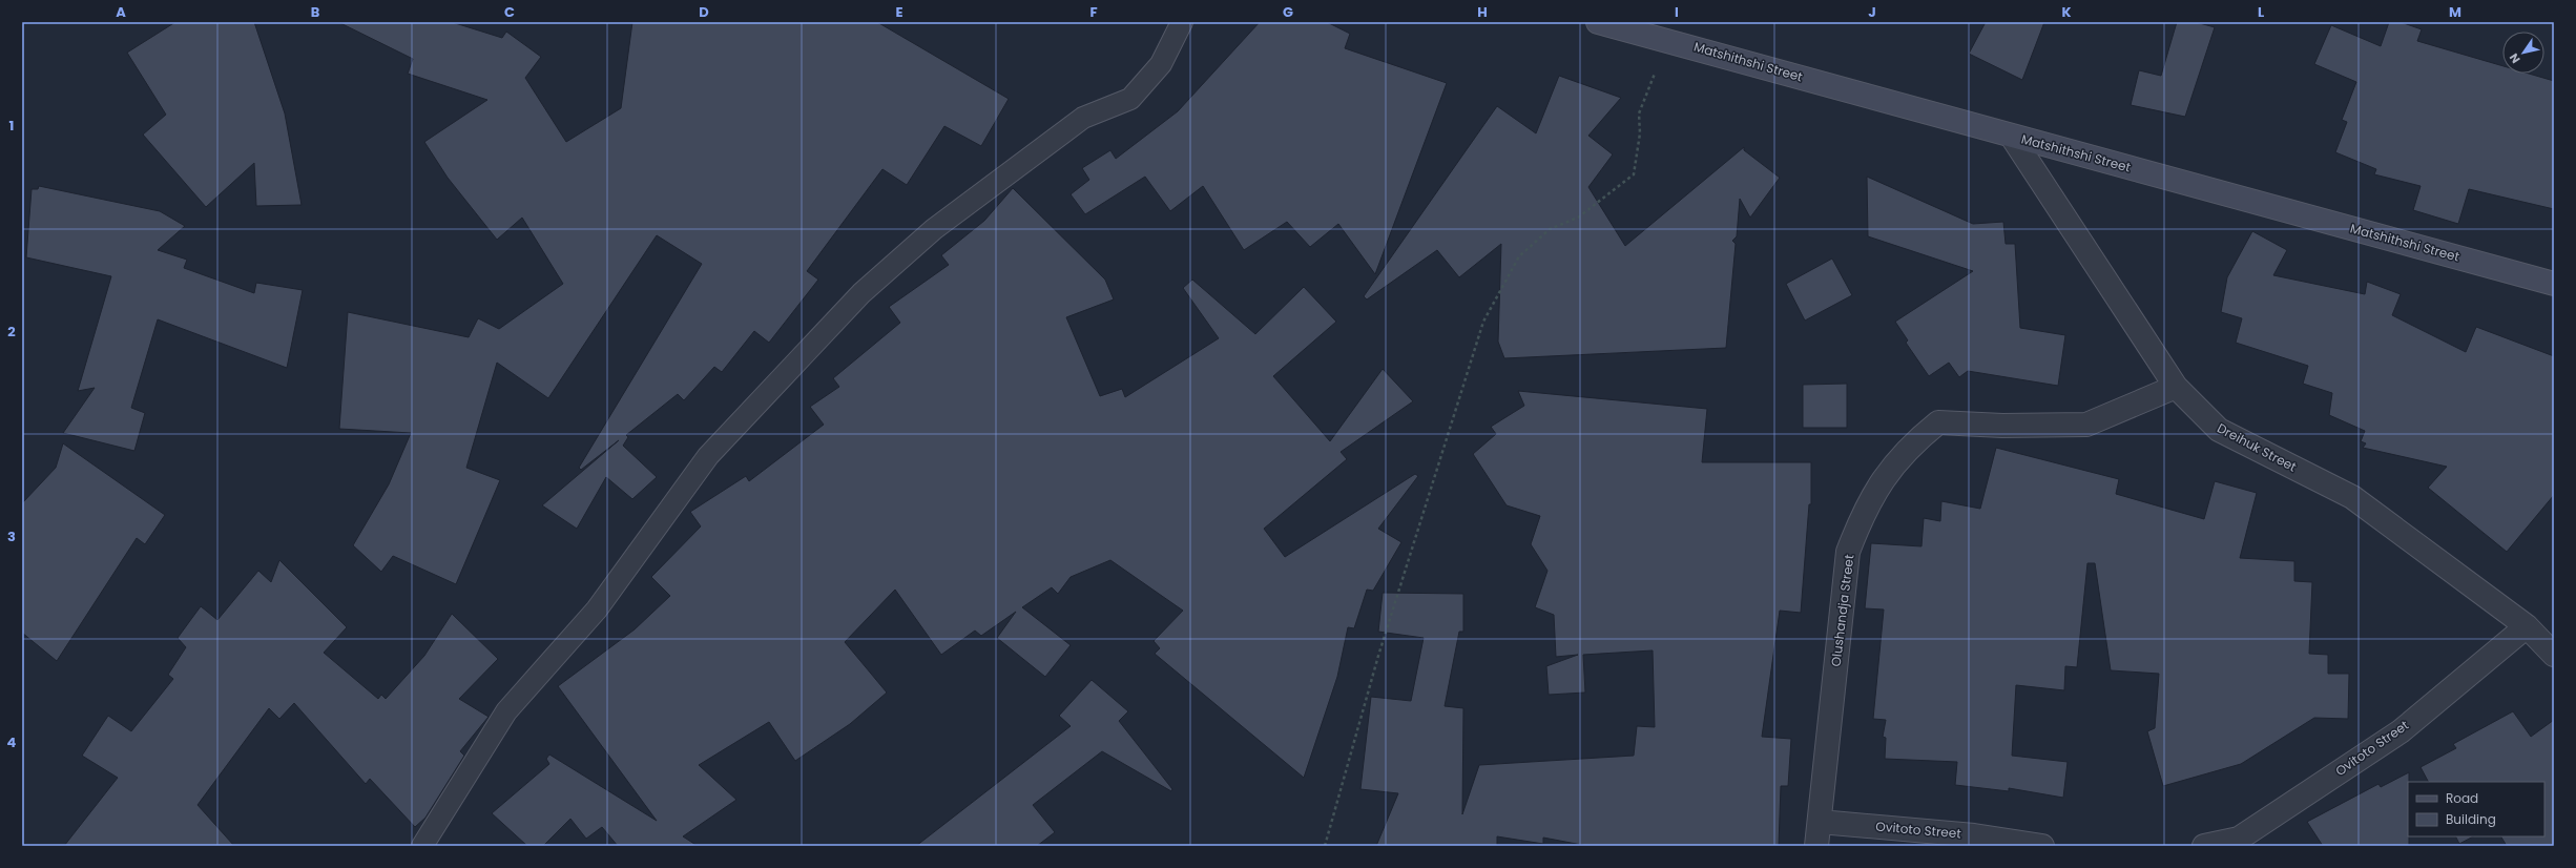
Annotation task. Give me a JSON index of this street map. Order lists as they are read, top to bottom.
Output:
{
  "streets": {
    "main road": ["Matshithshi Street"],
    "street": ["Dreihuk Street", "Olushandja Street", "Ovitoto Street"]
  },
  "crossings": [
    ["Matshithshi Street", "Dreihuk Street"],
    ["Dreihuk Street", "Olushandja Street"],
    ["Dreihuk Street", "Ovitoto Street"],
    ["Olushandja Street", "Ovitoto Street"]
  ],
  "legend": ["Road", "Building"],
  "north": "bottom left",
  "grid": {
    "columns": [
      "A",
      "B",
      "C",
      "D",
      "E",
      "F",
      "G",
      "H",
      "I",
      "J",
      "K",
      "L",
      "M"
    ],
    "rows": [
      "1",
      "2",
      "3",
      "4"
    ]
  }
}
